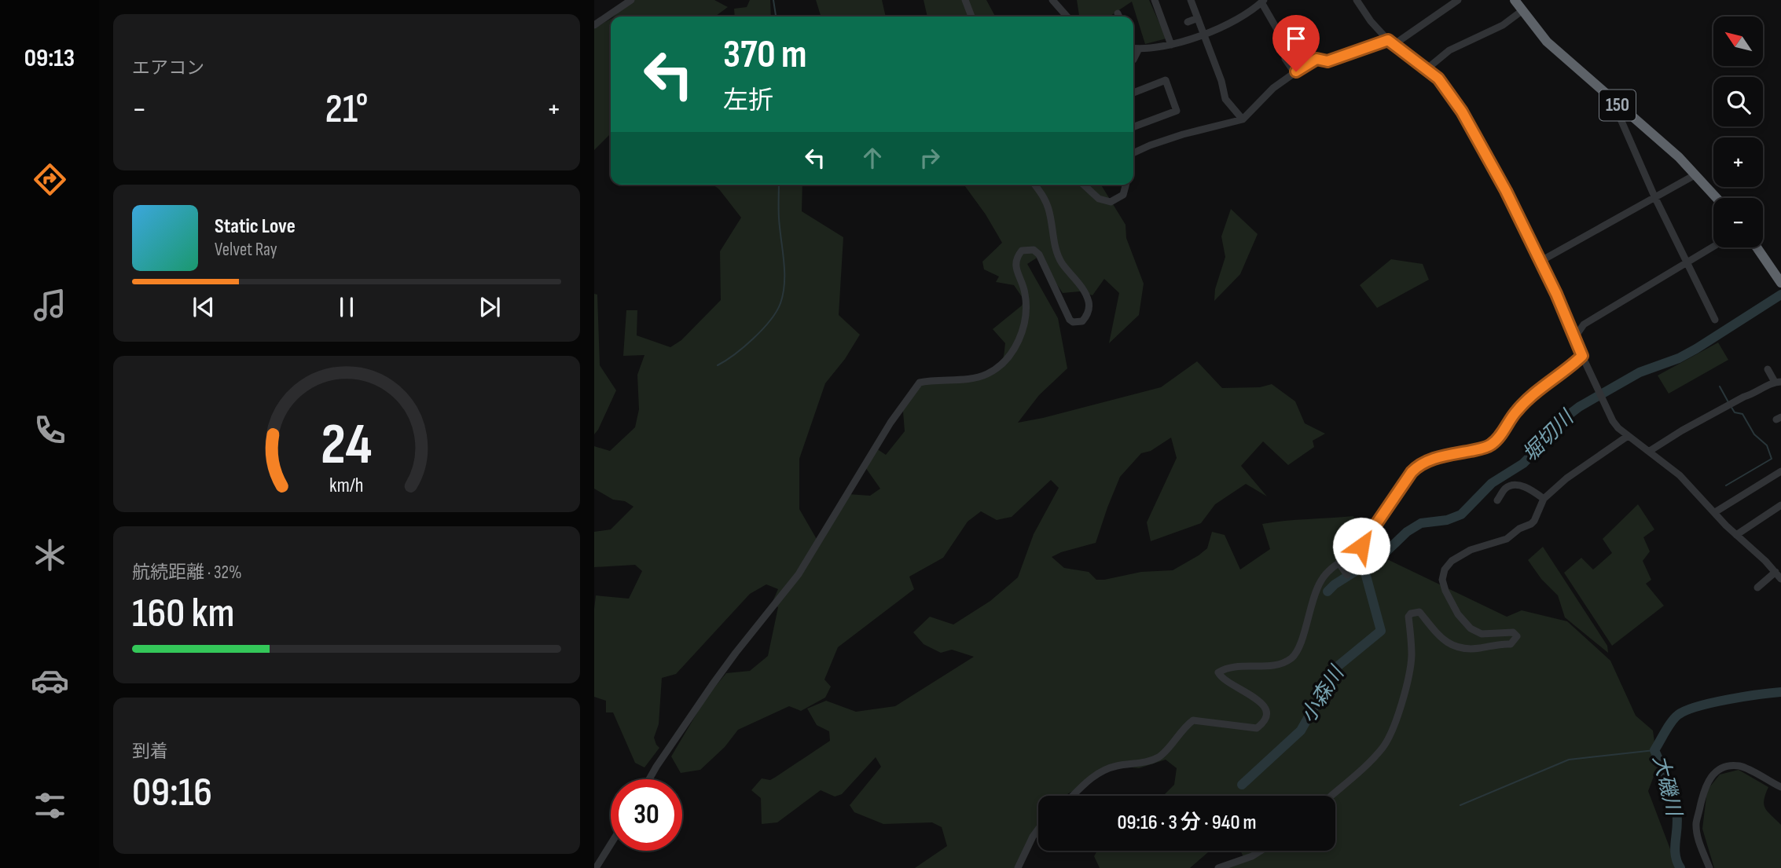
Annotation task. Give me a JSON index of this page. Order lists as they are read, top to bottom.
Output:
{
  "streets": {
    "highway": ["150"]
  },
  "water": ["堀切川", "小森川", "大磯川"],
  "north": "top left",
  "page": {
    "tabs": "09:13",
    "tile": [
      "エアコン",
      ["航続距離 · 32%", "160 km"],
      ["到着", "09:16"]
    ],
    "map_buttons": ["+", "−"],
    "turn": ["370 m", "左折"],
    "heat": ["−", "21°", "+"],
    "song": ["Static Love", "Velvet Ray"],
    "limit": "30",
    "trip": "09:16 · 3 分 · 940 m",
    "gauge": ["24", "km/h"]
  }
}
